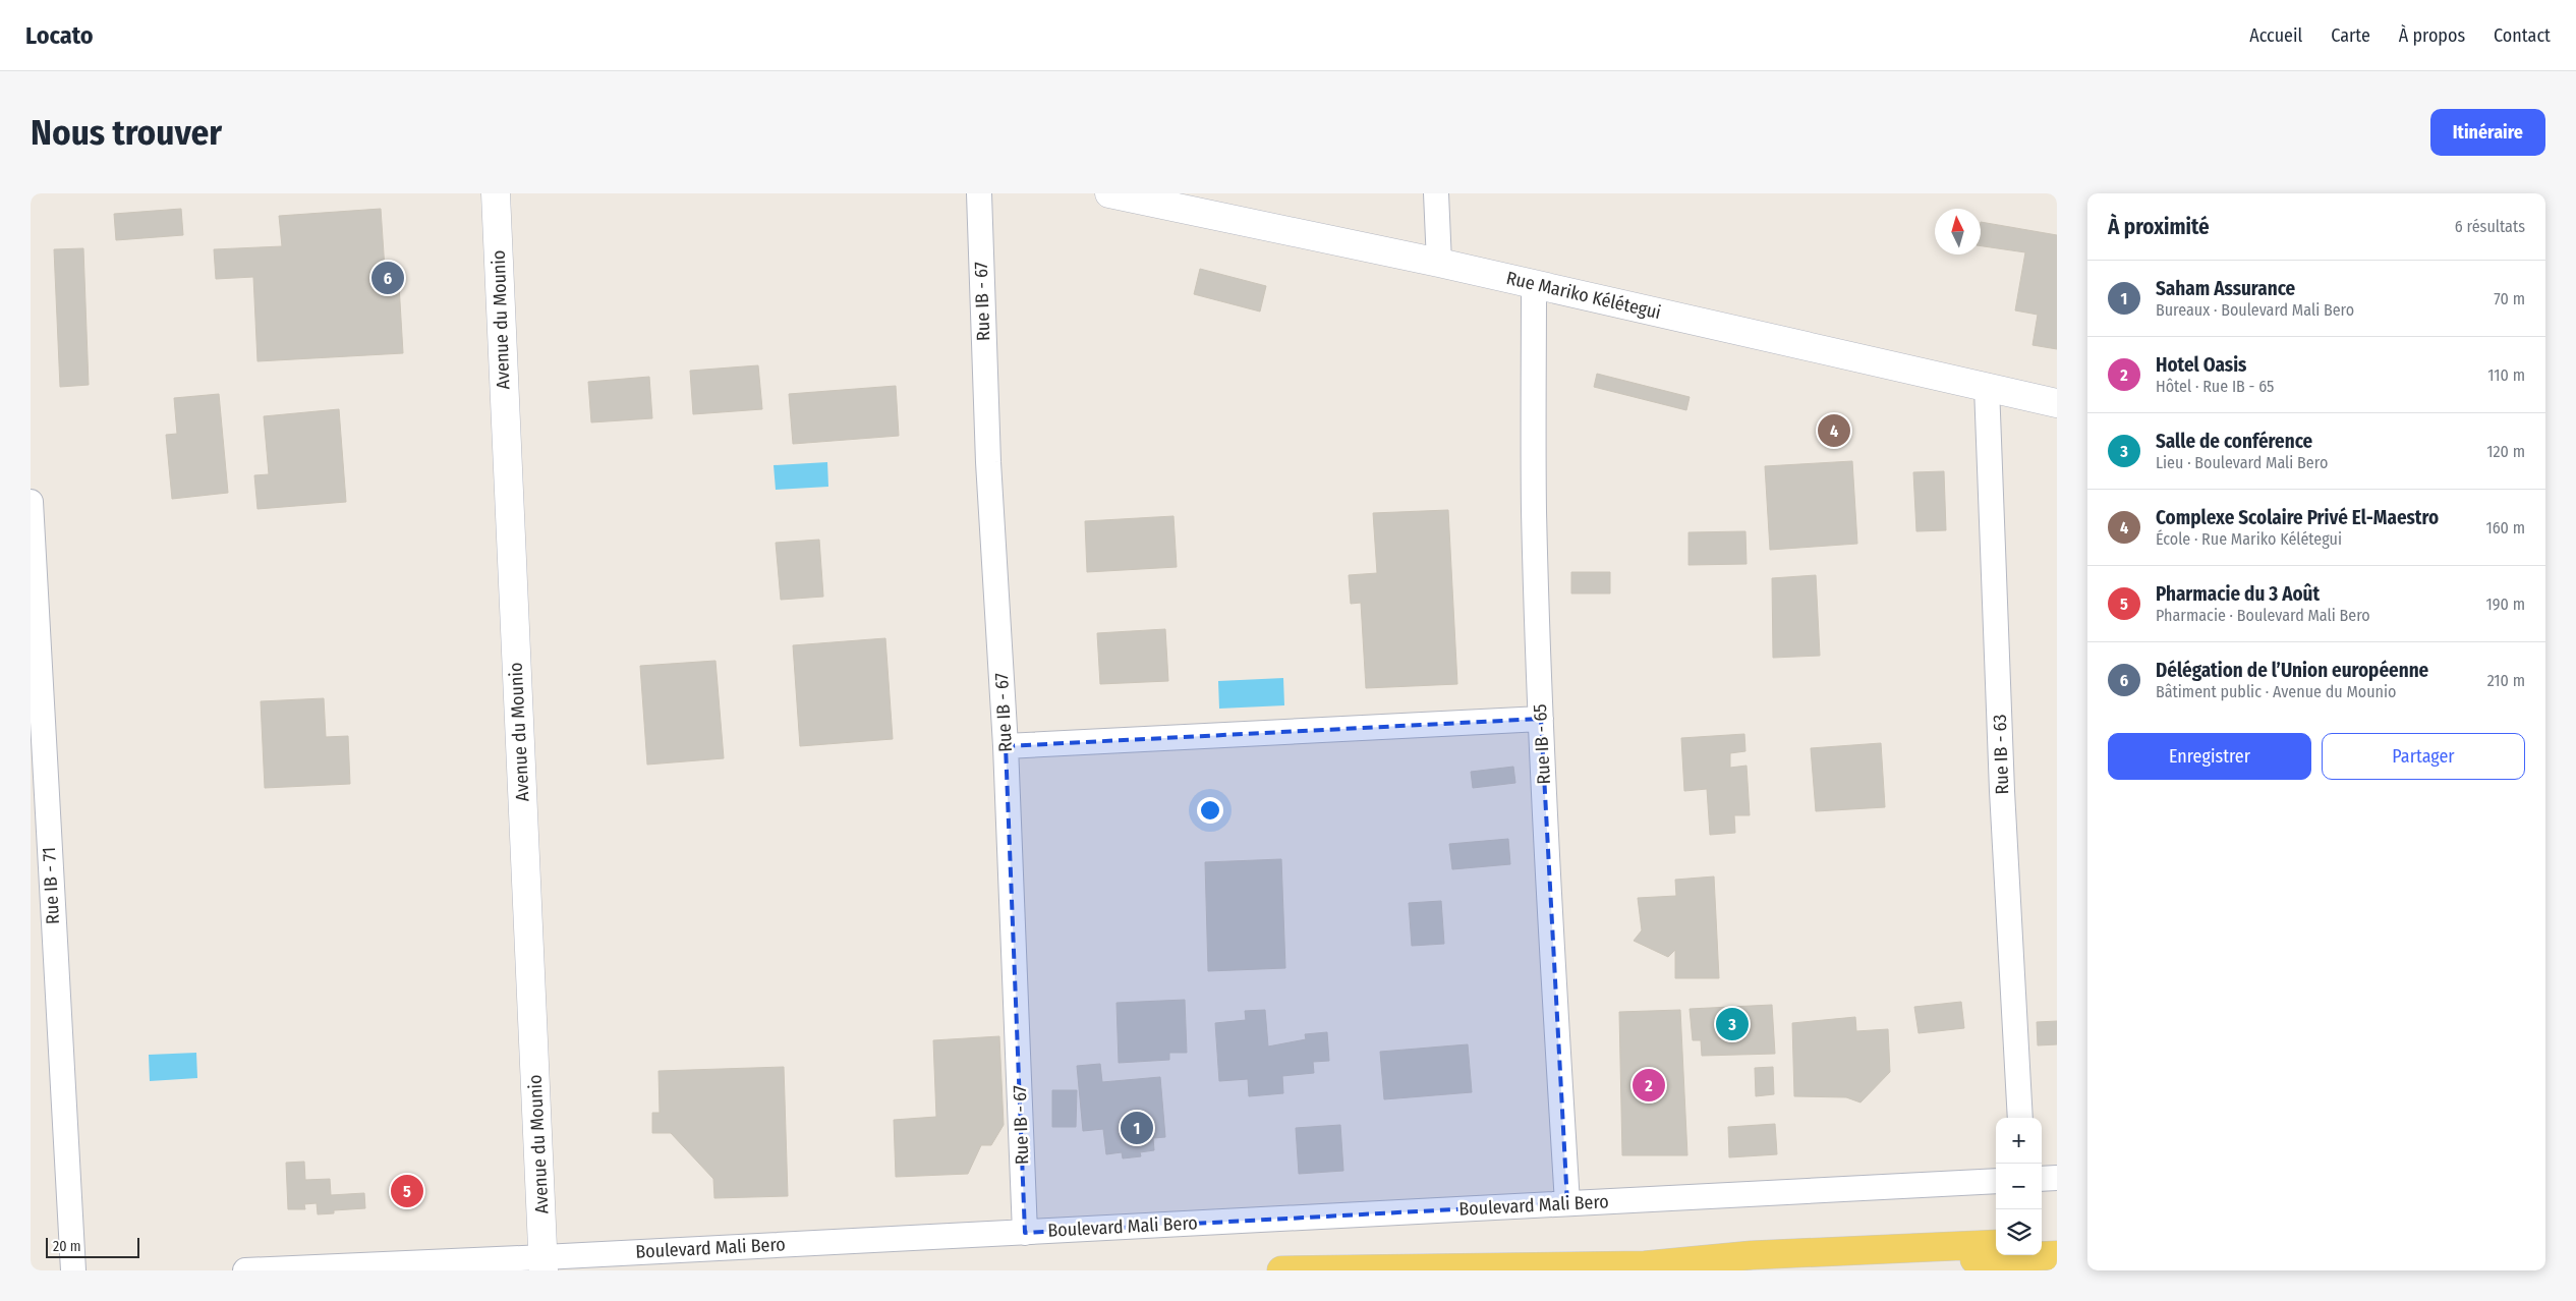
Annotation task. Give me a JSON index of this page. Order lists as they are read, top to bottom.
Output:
{
  "streets": {
    "street": [
      "Rue Mariko Kélétegui",
      "Rue IB - 67",
      "Avenue du Mounio",
      "Rue IB - 65",
      "Rue IB - 63",
      "Rue IB - 71",
      "Boulevard Mali Bero"
    ]
  },
  "crossings": [
    ["Rue Mariko Kélétegui", "Rue IB - 65"],
    ["Rue Mariko Kélétegui", "Rue IB - 63"],
    ["Rue IB - 67", "Boulevard Mali Bero"],
    ["Avenue du Mounio", "Boulevard Mali Bero"],
    ["Rue IB - 65", "Boulevard Mali Bero"]
  ],
  "scale_bar": "20 m",
  "north": "top",
  "page": {
    "header": "Locato",
    "nav": [
      "Accueil",
      "Carte",
      "À propos",
      "Contact"
    ],
    "buttons": [
      "Itinéraire",
      ["Enregistrer", "Partager"]
    ],
    "title": "Nous trouver",
    "heading": ["À proximité", "6 résultats"],
    "pins": [
      "6",
      "4",
      "3",
      "2",
      "1",
      "5"
    ],
    "list": [
      {
        "mark": "1",
        "name": "Saham Assurance",
        "note": "Bureaux · Boulevard Mali Bero",
        "value": "70 m"
      },
      {
        "mark": "2",
        "name": "Hotel Oasis",
        "note": "Hôtel · Rue IB - 65",
        "value": "110 m"
      },
      {
        "mark": "3",
        "name": "Salle de conférence",
        "note": "Lieu · Boulevard Mali Bero",
        "value": "120 m"
      },
      {
        "mark": "4",
        "name": "Complexe Scolaire Privé El-Maestro",
        "note": "École · Rue Mariko Kélétegui",
        "value": "160 m"
      },
      {
        "mark": "5",
        "name": "Pharmacie du 3 Août",
        "note": "Pharmacie · Boulevard Mali Bero",
        "value": "190 m"
      },
      {
        "mark": "6",
        "name": "Délégation de l’Union européenne",
        "note": "Bâtiment public · Avenue du Mounio",
        "value": "210 m"
      }
    ],
    "map_buttons": ["+", "−"],
    "scale": "20 m"
  }
}
